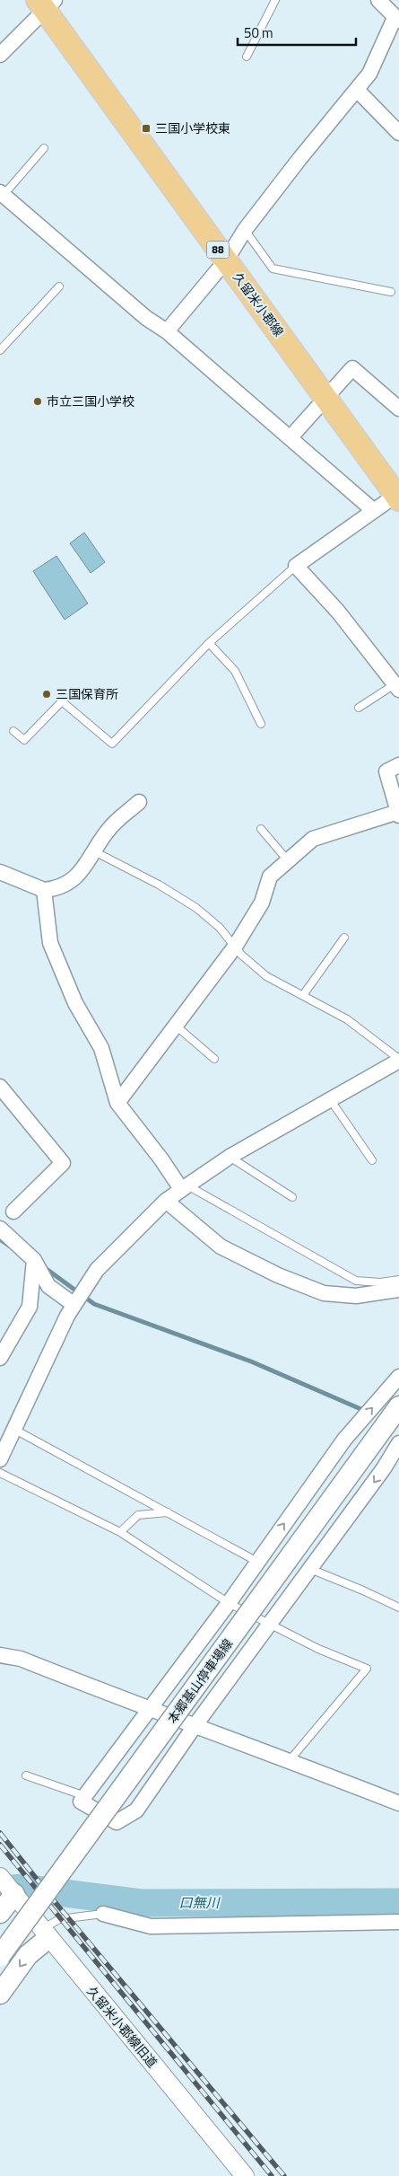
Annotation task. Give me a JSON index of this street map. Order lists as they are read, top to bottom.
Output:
{
  "streets": {
    "main road": ["88", "久留米小郡線", "本郷基山停車場線"],
    "street": ["久留米小郡線旧道"]
  },
  "water": ["口無川"],
  "places": {
    "transit": ["三国小学校東"],
    "other": ["市立三国小学校", "三国保育所"]
  },
  "scale_bar": "50 m"
}
